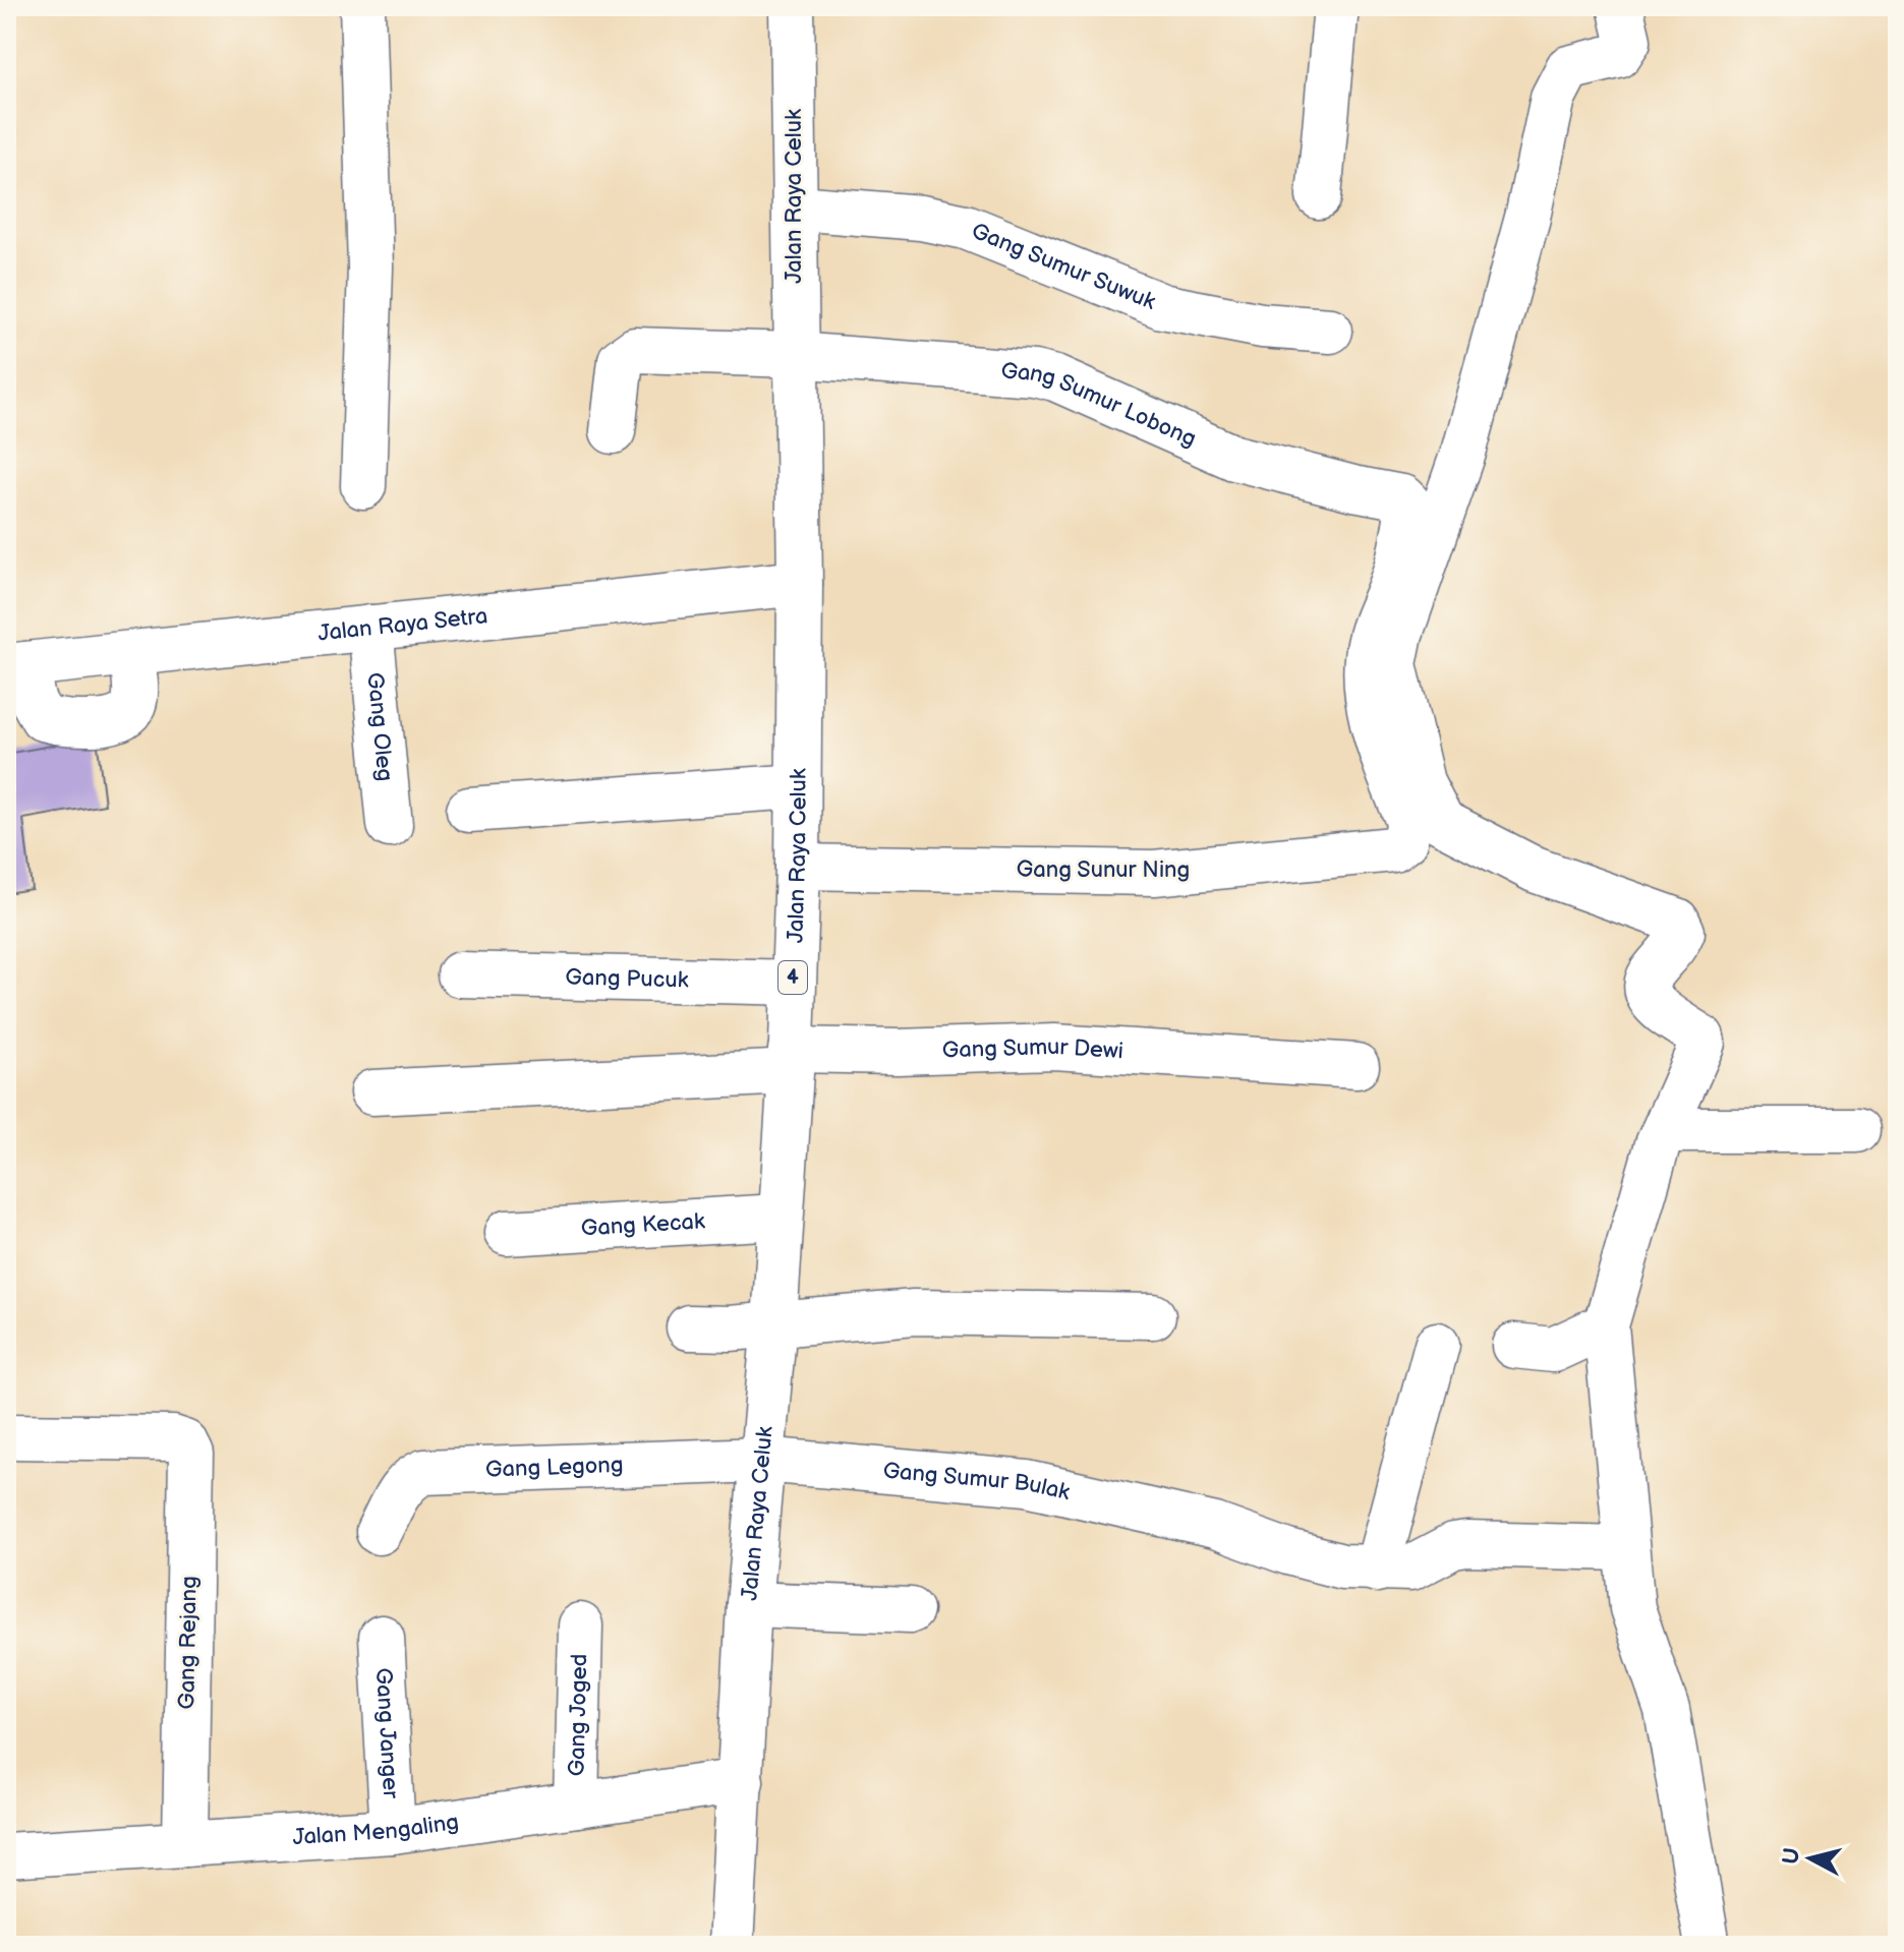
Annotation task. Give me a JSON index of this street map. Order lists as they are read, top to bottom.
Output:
{
  "streets": {
    "main road": [
      "Jalan Raya Celuk",
      "Gang Sumur Suwuk",
      "Gang Sumur Lobong",
      "Jalan Raya Setra",
      "Gang Oleg",
      "Gang Sunur Ning",
      "4",
      "Gang Pucuk",
      "Gang Sumur Dewi",
      "Gang Kecak",
      "Gang Legong",
      "Gang Sumur Bulak",
      "Gang Rejang",
      "Gang Joged",
      "Gang Janger",
      "Jalan Mengaling"
    ]
  },
  "crossings": [
    ["Jalan Raya Celuk", "Gang Sumur Suwuk"],
    ["Jalan Raya Celuk", "Gang Sumur Lobong"],
    ["Jalan Raya Celuk", "Jalan Raya Setra"],
    ["Jalan Raya Celuk", "Gang Sunur Ning"],
    ["Jalan Raya Celuk", "Gang Pucuk"],
    ["Jalan Raya Celuk", "Gang Sumur Dewi"],
    ["Jalan Raya Celuk", "Gang Kecak"],
    ["Jalan Raya Celuk", "Gang Legong"],
    ["Jalan Raya Celuk", "Gang Sumur Bulak"],
    ["Jalan Raya Celuk", "Jalan Mengaling"],
    ["Gang Sumur Lobong", "Gang Sunur Ning"],
    ["Jalan Raya Setra", "Gang Oleg"],
    ["Gang Legong", "Gang Sumur Bulak"],
    ["Gang Rejang", "Jalan Mengaling"],
    ["Gang Joged", "Jalan Mengaling"],
    ["Gang Janger", "Jalan Mengaling"]
  ],
  "north": "left"
}
